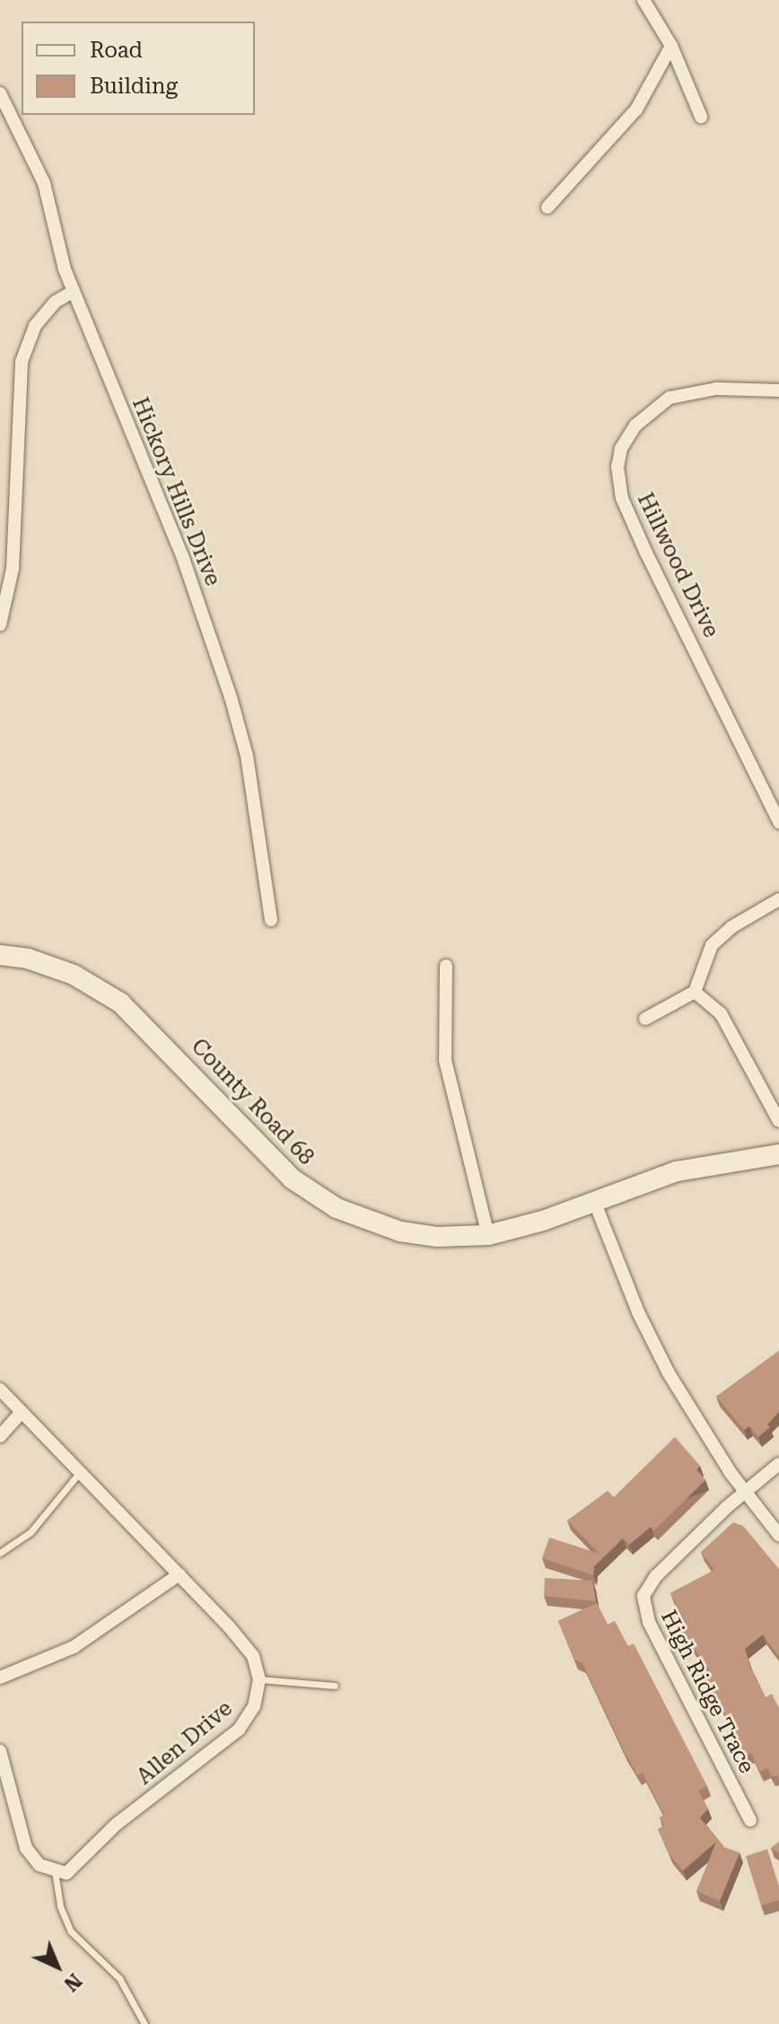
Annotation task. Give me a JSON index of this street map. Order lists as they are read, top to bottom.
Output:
{
  "streets": {
    "street": [
      "Hickory Hills Drive",
      "Hillwood Drive",
      "County Road 68",
      "High Ridge Trace",
      "Allen Drive"
    ]
  },
  "legend": ["Road", "Building"],
  "north": "bottom right"
}
